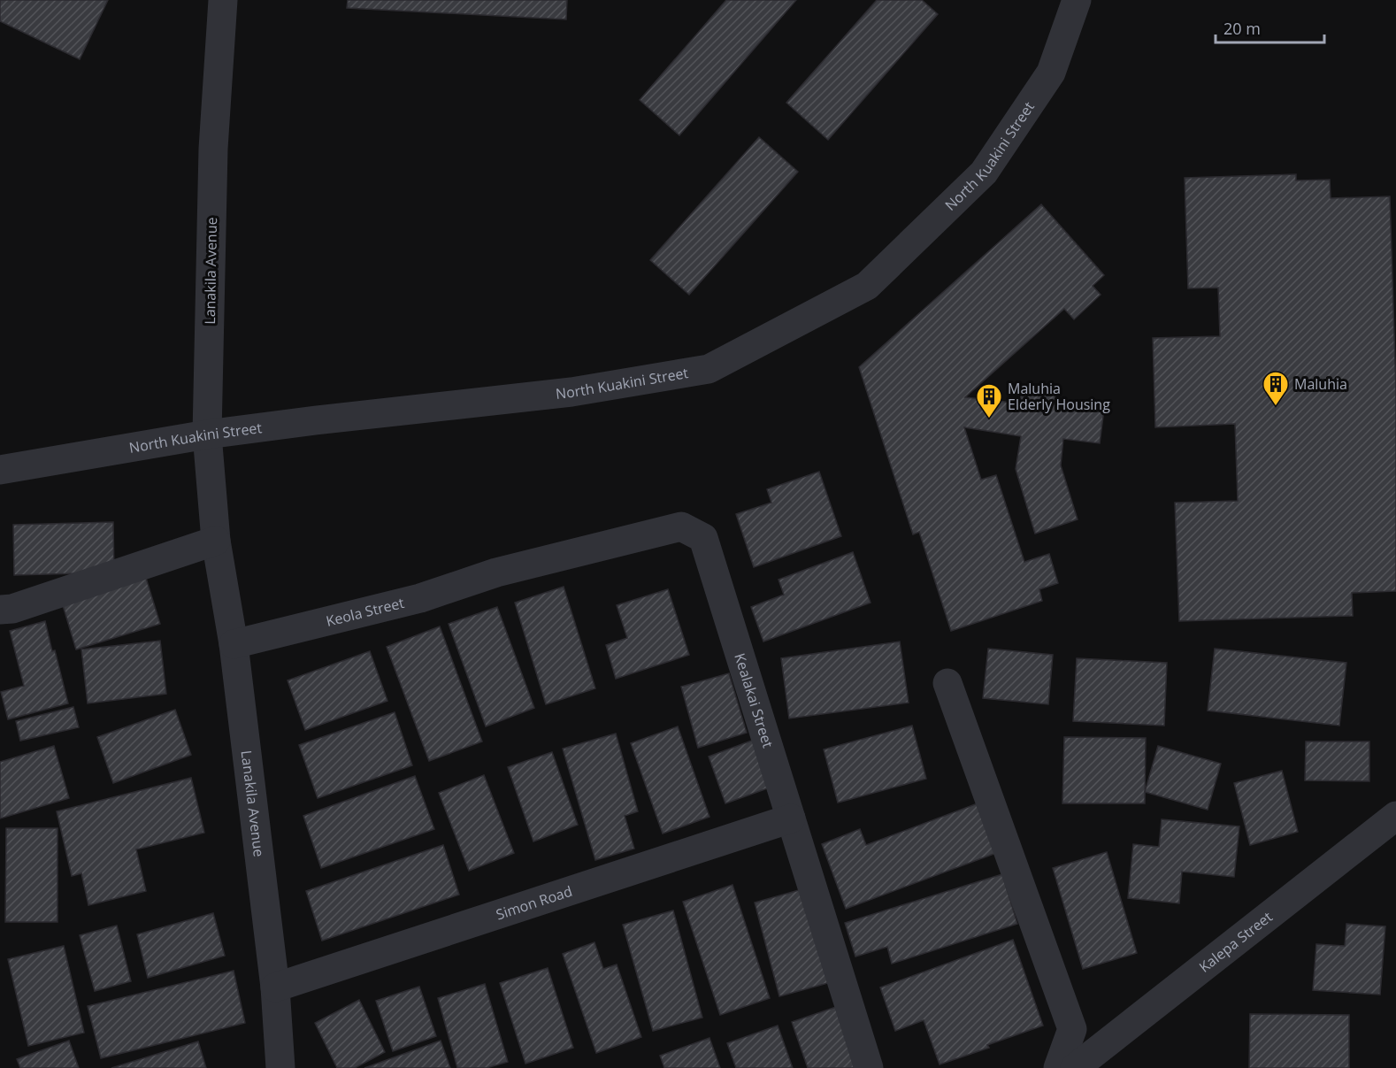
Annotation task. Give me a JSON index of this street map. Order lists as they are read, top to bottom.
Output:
{
  "streets": {
    "street": [
      "North Kuakini Street",
      "Lanakila Avenue",
      "Keola Street",
      "Kealakai Street",
      "Simon Road",
      "Kalepa Street"
    ]
  },
  "crossings": [
    ["North Kuakini Street", "Lanakila Avenue"],
    ["Lanakila Avenue", "Keola Street"],
    ["Lanakila Avenue", "Simon Road"],
    ["Keola Street", "Kealakai Street"],
    ["Kealakai Street", "Simon Road"]
  ],
  "places": {
    "building": ["Maluhia", "Maluhia Elderly Housing"]
  },
  "scale_bar": "20 m"
}
